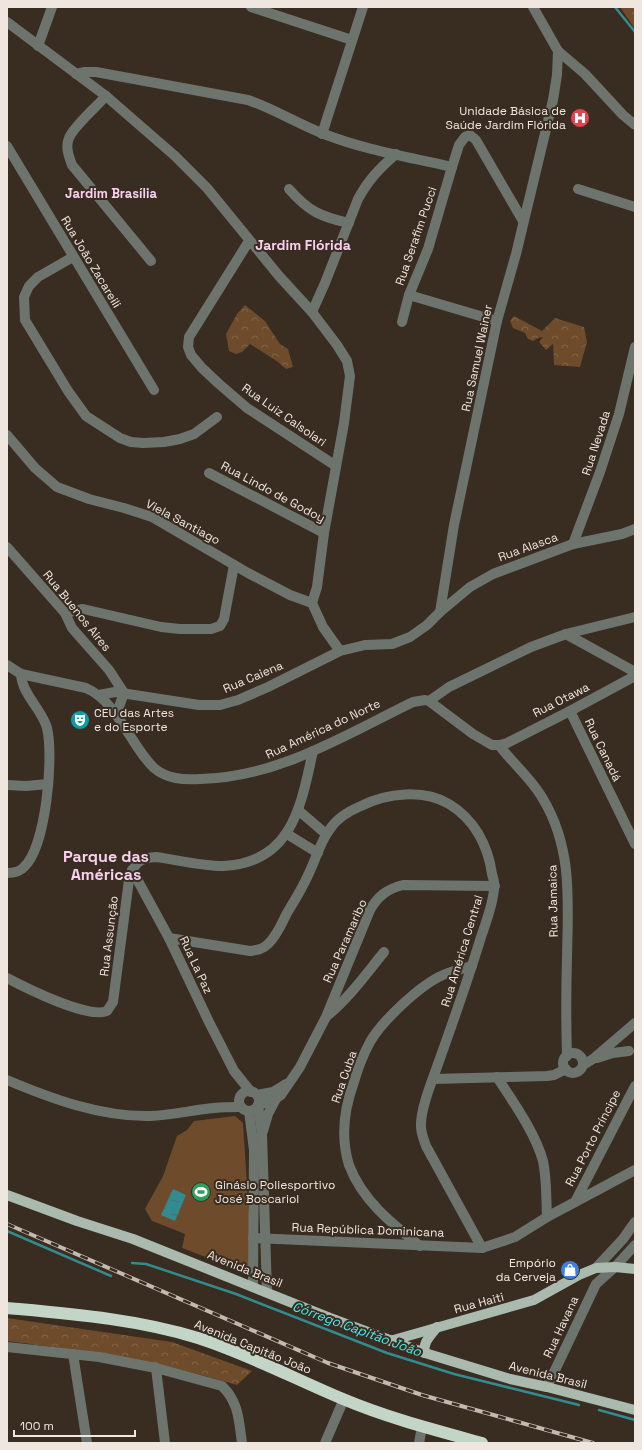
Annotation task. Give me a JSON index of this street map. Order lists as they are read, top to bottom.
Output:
{
  "streets": {
    "highway": ["Avenida Capitão João"],
    "main road": ["Avenida Brasil", "Rua Haiti"],
    "street": [
      "Rua Serafim Pucci",
      "Rua João Zacareili",
      "Rua Samuel Wainer",
      "Rua Luiz Calsolari",
      "Rua Nevada",
      "Rua Lindo de Godoy",
      "Viela Santiago",
      "Rua Alasca",
      "Rua Buenos Aires",
      "Rua Caiena",
      "Rua Otawa",
      "Rua América do Norte",
      "Rua Canadá",
      "Rua Jamaica",
      "Rua Assunção",
      "Rua Paramaribo",
      "Rua América Central",
      "Rua La Paz",
      "Rua Cuba",
      "Rua Porto Príncipe",
      "Rua República Dominicana",
      "Rua Havana"
    ]
  },
  "crossings": [
    ["Rua Serafim Pucci", "Rua Samuel Wainer"],
    ["Rua Samuel Wainer", "Rua Alasca"],
    ["Rua Nevada", "Rua Alasca"],
    ["Rua Buenos Aires", "Rua Caiena"],
    ["Rua Caiena", "Rua América do Norte"],
    ["Rua Otawa", "Rua Canadá"],
    ["Rua Otawa", "Rua Jamaica"],
    ["Rua Assunção", "Rua La Paz"],
    ["Rua Paramaribo", "Rua América Central"],
    ["Rua Paramaribo", "Rua La Paz"],
    ["Rua América Central", "Rua La Paz"],
    ["Rua América Central", "Rua Cuba"],
    ["Rua América Central", "Rua República Dominicana"],
    ["Rua La Paz", "Rua República Dominicana"],
    ["Rua La Paz", "Avenida Brasil"],
    ["Rua Cuba", "Rua República Dominicana"],
    ["Avenida Brasil", "Rua Haiti"],
    ["Avenida Brasil", "Rua Havana"],
    ["Rua Haiti", "Rua Havana"]
  ],
  "districts": ["Jardim Brasília", "Jardim Flórida", "Parque das Américas"],
  "water": ["Córrego Capitão João"],
  "places": {
    "hospital": ["Unidade Básica de Saúde Jardim Flórida"],
    "theatre": ["CEU das Artes e do Esporte"],
    "sports": ["Ginásio Poliesportivo José Boscariol"],
    "shop": ["Empório da Cerveja"]
  },
  "scale_bar": "100 m"
}
